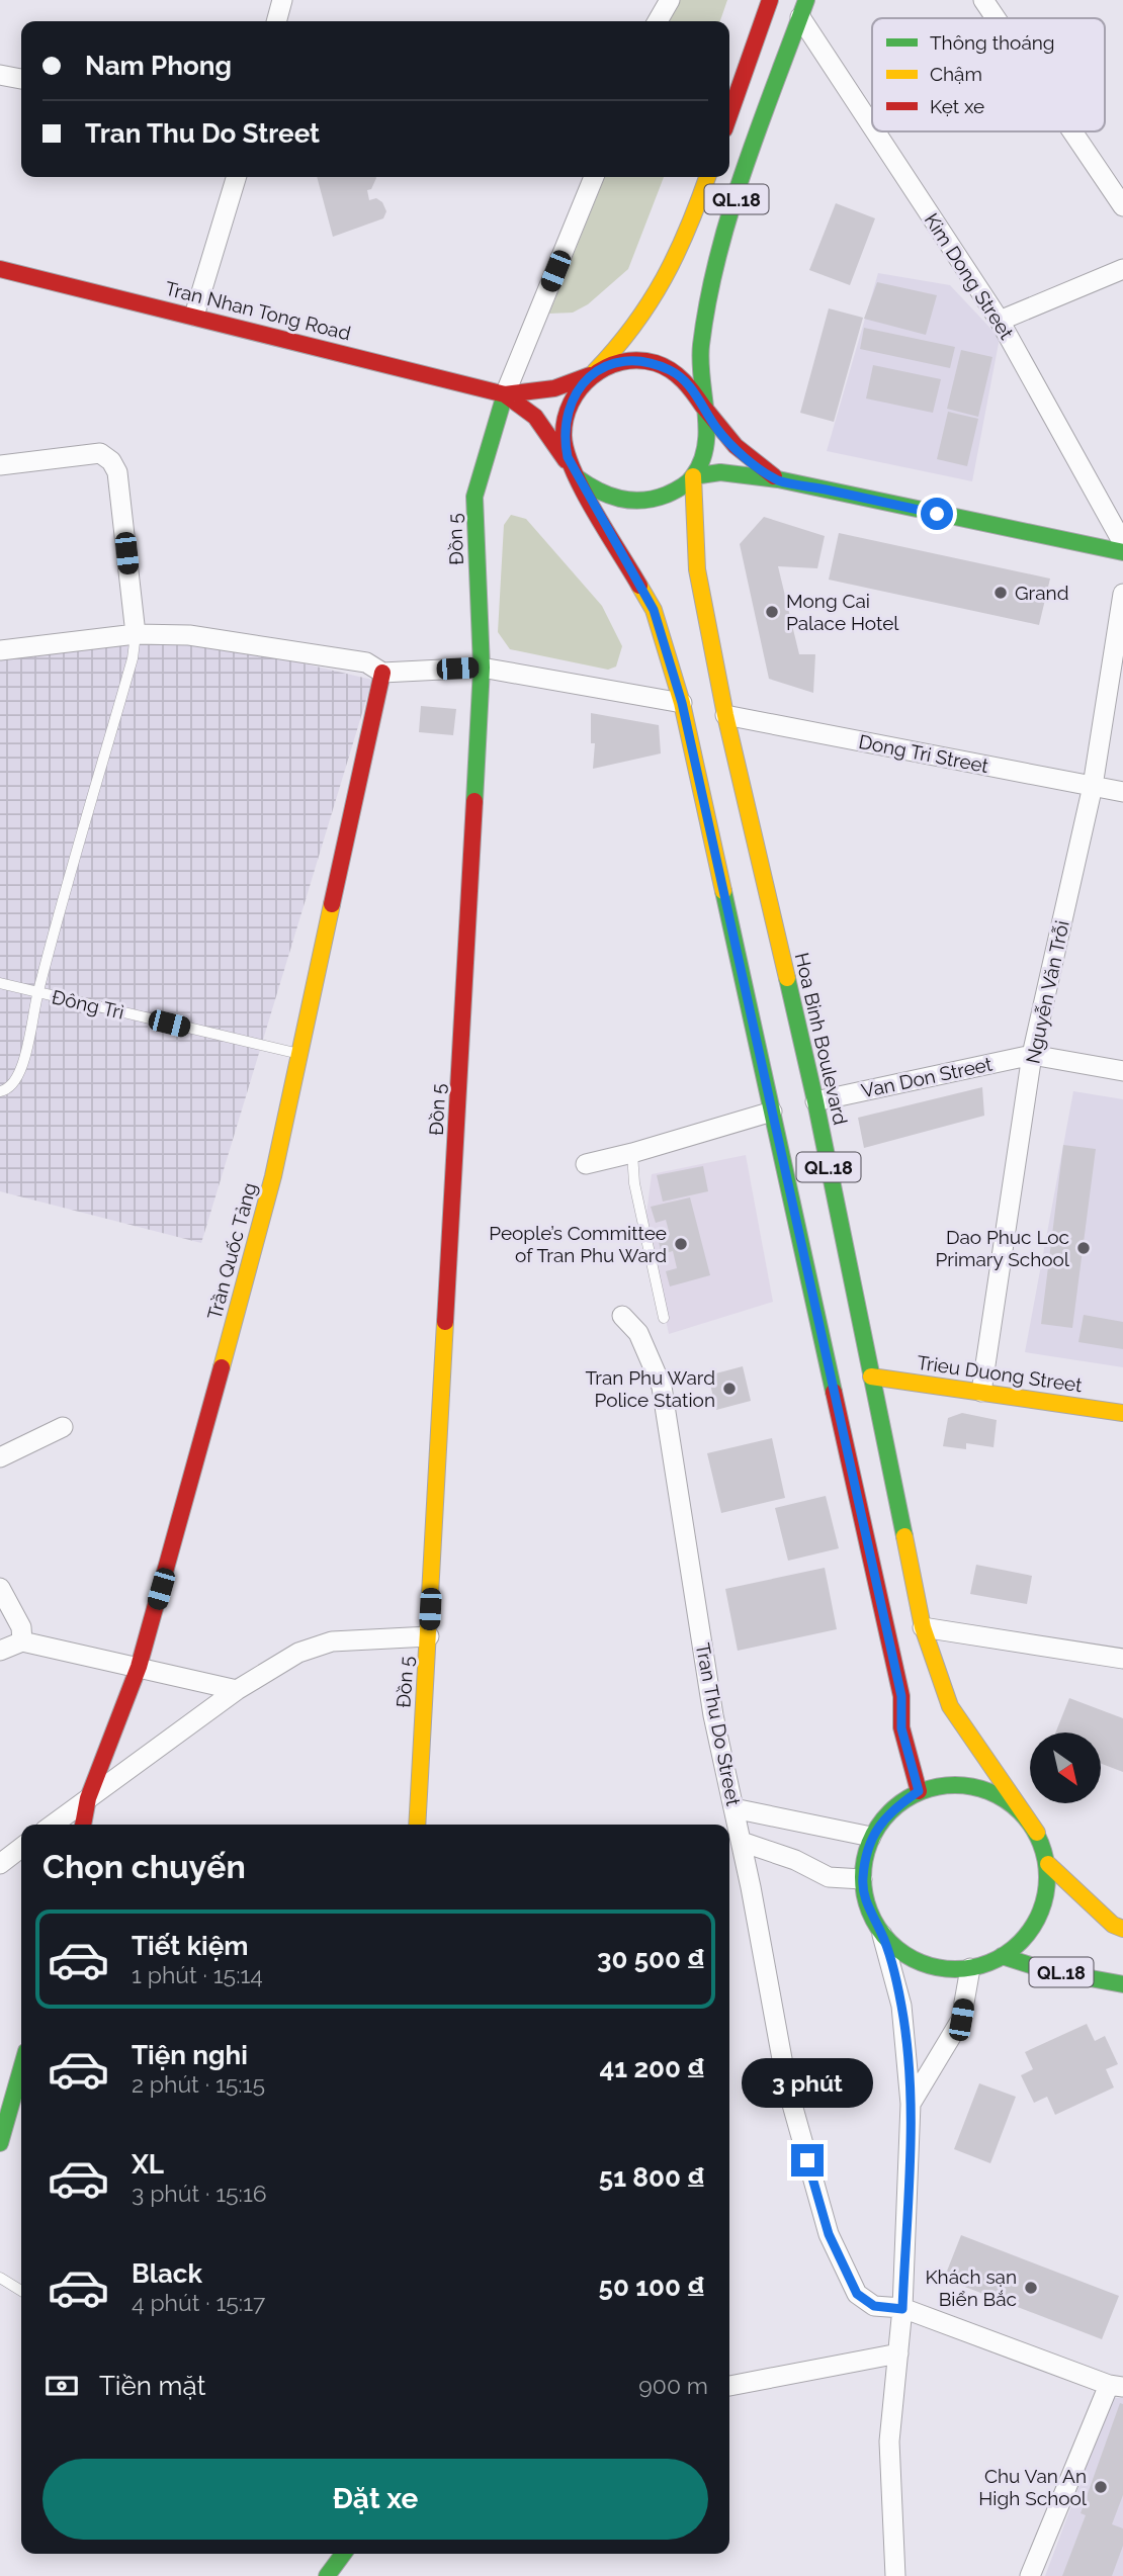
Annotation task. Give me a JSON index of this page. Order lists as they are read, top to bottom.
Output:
{
  "streets": {
    "main road": [
      "QL.18",
      "Tran Nhan Tong Road",
      "Đồn 5",
      "Hoa Binh Boulevard",
      "Trần Quốc Tảng",
      "Trieu Duong Street"
    ],
    "street": [
      "Kim Dong Street",
      "Dong Tri Street",
      "Nguyễn Văn Trỗi",
      "Van Don Street",
      "Tran Thu Do Street"
    ],
    "lane": ["Đông Trì"]
  },
  "crossings": [
    ["QL.18", "Kim Dong Street"],
    ["QL.18", "Hoa Binh Boulevard"],
    ["Tran Nhan Tong Road", "Đồn 5"],
    ["Dong Tri Street", "Nguyễn Văn Trỗi"],
    ["Dong Tri Street", "Hoa Binh Boulevard"],
    ["Nguyễn Văn Trỗi", "Van Don Street"],
    ["Nguyễn Văn Trỗi", "Trieu Duong Street"],
    ["Đông Trì", "Trần Quốc Tảng"],
    ["Hoa Binh Boulevard", "Van Don Street"],
    ["Hoa Binh Boulevard", "Trieu Duong Street"]
  ],
  "places": [
    "Grand",
    "Mong Cai Palace Hotel",
    "People’s Committee of Tran Phu Ward",
    "Dao Phuc Loc Primary School",
    "Tran Phu Ward Police Station",
    "Khách sạn Biển Bắc",
    "Chu Van An High School"
  ],
  "legend": ["Thông thoáng", "Chậm", "Kẹt xe"],
  "north": "bottom right",
  "page": {
    "banner": ["Nam Phong", "Tran Thu Do Street"],
    "heading": "Chọn chuyến",
    "list": [
      {
        "name": "Tiết kiệm",
        "note": "1 phút · 15:14",
        "value": "30 500 ₫"
      },
      {
        "name": "Tiện nghi",
        "note": "2 phút · 15:15",
        "value": "41 200 ₫"
      },
      {
        "name": "XL",
        "note": "3 phút · 15:16",
        "value": "51 800 ₫"
      },
      {
        "name": "Black",
        "note": "4 phút · 15:17",
        "value": "50 100 ₫"
      }
    ],
    "bubble": "3 phút",
    "pay": ["Tiền mặt", "900 m"],
    "buttons": "Đặt xe"
  }
}
